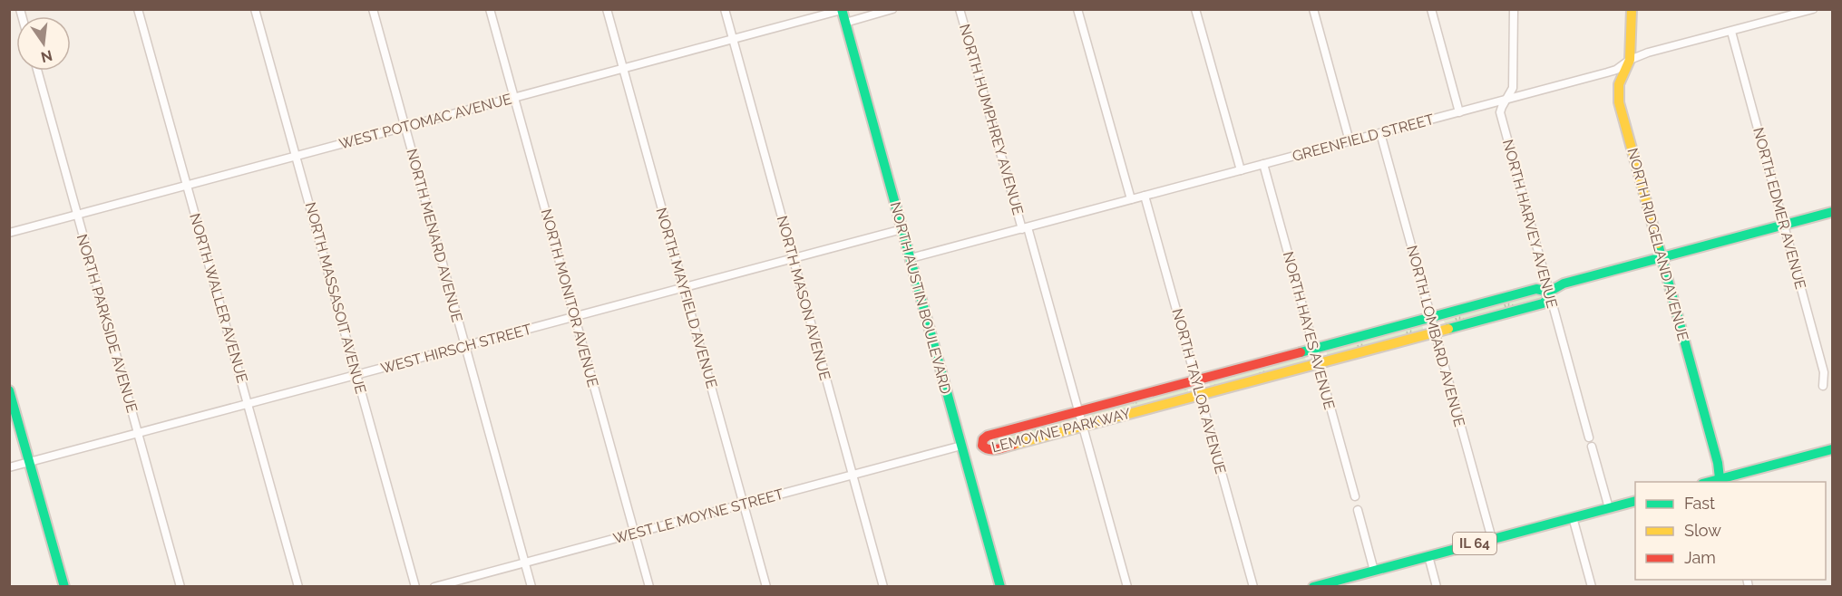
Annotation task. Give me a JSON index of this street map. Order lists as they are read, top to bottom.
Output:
{
  "streets": {
    "street": [
      "NORTH HUMPHREY AVENUE",
      "WEST POTOMAC AVENUE",
      "GREENFIELD STREET",
      "NORTH EDMER AVENUE",
      "NORTH HARVEY AVENUE",
      "NORTH MENARD AVENUE",
      "NORTH RIDGELAND AVENUE",
      "NORTH WALLER AVENUE",
      "NORTH MASSASOIT AVENUE",
      "NORTH MONITOR AVENUE",
      "NORTH MAYFIELD AVENUE",
      "NORTH MASON AVENUE",
      "NORTH AUSTIN BOULEVARD",
      "NORTH PARKSIDE AVENUE",
      "NORTH HAYES AVENUE",
      "NORTH LOMBARD AVENUE",
      "WEST HIRSCH STREET",
      "NORTH TAYLOR AVENUE",
      "LEMOYNE PARKWAY",
      "WEST LE MOYNE STREET",
      "IL 64"
    ]
  },
  "crossings": [
    ["NORTH HUMPHREY AVENUE", "GREENFIELD STREET"],
    ["NORTH HUMPHREY AVENUE", "LEMOYNE PARKWAY"],
    ["WEST POTOMAC AVENUE", "NORTH MENARD AVENUE"],
    ["WEST POTOMAC AVENUE", "NORTH WALLER AVENUE"],
    ["WEST POTOMAC AVENUE", "NORTH MASSASOIT AVENUE"],
    ["WEST POTOMAC AVENUE", "NORTH MONITOR AVENUE"],
    ["WEST POTOMAC AVENUE", "NORTH MAYFIELD AVENUE"],
    ["WEST POTOMAC AVENUE", "NORTH MASON AVENUE"],
    ["WEST POTOMAC AVENUE", "NORTH AUSTIN BOULEVARD"],
    ["WEST POTOMAC AVENUE", "NORTH PARKSIDE AVENUE"],
    ["GREENFIELD STREET", "NORTH EDMER AVENUE"],
    ["GREENFIELD STREET", "NORTH HARVEY AVENUE"],
    ["GREENFIELD STREET", "NORTH RIDGELAND AVENUE"],
    ["GREENFIELD STREET", "NORTH AUSTIN BOULEVARD"],
    ["GREENFIELD STREET", "NORTH HAYES AVENUE"],
    ["GREENFIELD STREET", "NORTH LOMBARD AVENUE"],
    ["GREENFIELD STREET", "NORTH TAYLOR AVENUE"],
    ["NORTH EDMER AVENUE", "LEMOYNE PARKWAY"],
    ["NORTH HARVEY AVENUE", "LEMOYNE PARKWAY"],
    ["NORTH MENARD AVENUE", "WEST HIRSCH STREET"],
    ["NORTH MENARD AVENUE", "WEST LE MOYNE STREET"],
    ["NORTH RIDGELAND AVENUE", "LEMOYNE PARKWAY"],
    ["NORTH WALLER AVENUE", "WEST HIRSCH STREET"],
    ["NORTH MASSASOIT AVENUE", "WEST HIRSCH STREET"],
    ["NORTH MONITOR AVENUE", "WEST HIRSCH STREET"],
    ["NORTH MONITOR AVENUE", "WEST LE MOYNE STREET"],
    ["NORTH MAYFIELD AVENUE", "WEST HIRSCH STREET"],
    ["NORTH MAYFIELD AVENUE", "WEST LE MOYNE STREET"],
    ["NORTH MASON AVENUE", "WEST HIRSCH STREET"],
    ["NORTH MASON AVENUE", "WEST LE MOYNE STREET"],
    ["NORTH AUSTIN BOULEVARD", "WEST HIRSCH STREET"],
    ["NORTH AUSTIN BOULEVARD", "WEST LE MOYNE STREET"],
    ["NORTH PARKSIDE AVENUE", "WEST HIRSCH STREET"],
    ["NORTH HAYES AVENUE", "LEMOYNE PARKWAY"],
    ["NORTH LOMBARD AVENUE", "LEMOYNE PARKWAY"],
    ["NORTH LOMBARD AVENUE", "IL 64"],
    ["NORTH TAYLOR AVENUE", "LEMOYNE PARKWAY"]
  ],
  "legend": ["Fast", "Slow", "Jam"],
  "north": "bottom"
}
